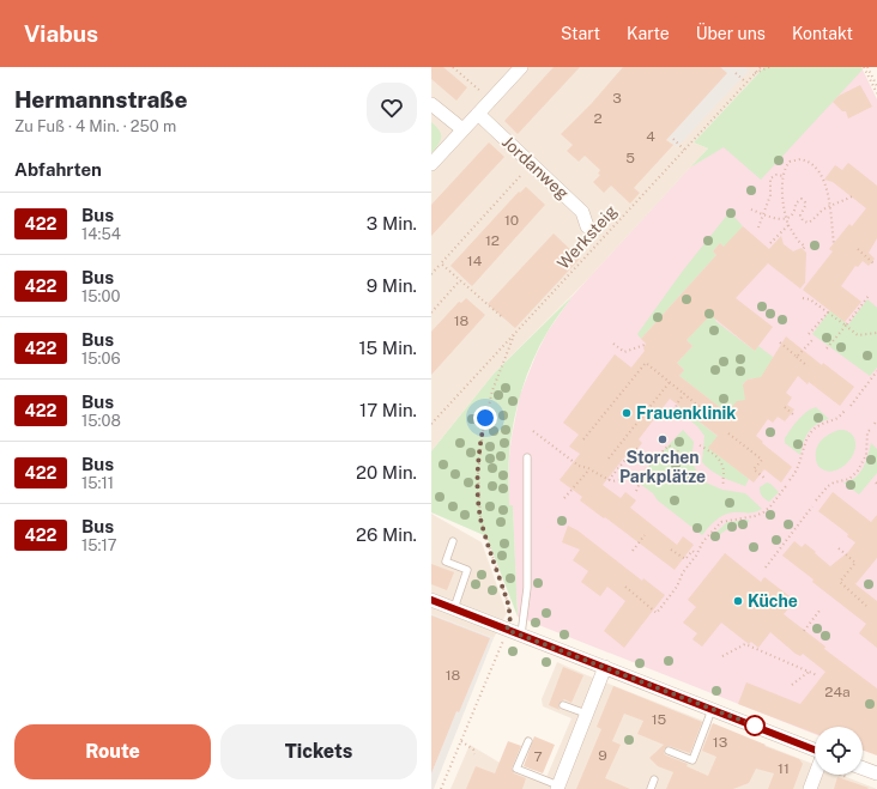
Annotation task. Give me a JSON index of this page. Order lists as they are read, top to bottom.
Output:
{
  "streets": {
    "street": ["Jordanweg"],
    "path": ["Werksteig"]
  },
  "places": ["Frauenklinik", "Storchen Parkplätze", "Küche"],
  "lines": ["bus line 422"],
  "house_numbers": [
    "3",
    "2",
    "4",
    "5",
    "10",
    "12",
    "14",
    "18",
    "18",
    "24a",
    "15",
    "13",
    "9",
    "7",
    "11"
  ],
  "page": {
    "header": "Viabus",
    "nav": [
      "Start",
      "Karte",
      "Über uns",
      "Kontakt"
    ],
    "heading": [
      ["Hermannstraße", "Zu Fuß · 4 Min. · 250 m"],
      "Abfahrten"
    ],
    "list": [
      {
        "mark": "422",
        "name": "Bus",
        "note": "14:54",
        "value": "3 Min."
      },
      {
        "mark": "422",
        "name": "Bus",
        "note": "15:00",
        "value": "9 Min."
      },
      {
        "mark": "422",
        "name": "Bus",
        "note": "15:06",
        "value": "15 Min."
      },
      {
        "mark": "422",
        "name": "Bus",
        "note": "15:08",
        "value": "17 Min."
      },
      {
        "mark": "422",
        "name": "Bus",
        "note": "15:11",
        "value": "20 Min."
      },
      {
        "mark": "422",
        "name": "Bus",
        "note": "15:17",
        "value": "26 Min."
      }
    ],
    "buttons": ["Route", "Tickets"]
  }
}
